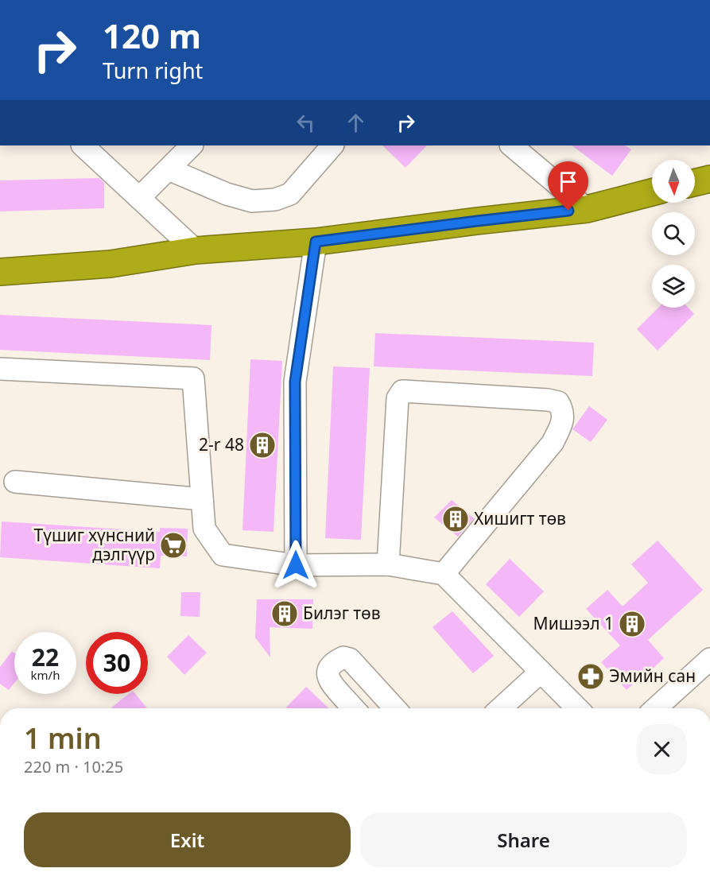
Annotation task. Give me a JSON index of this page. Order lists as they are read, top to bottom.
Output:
{
  "places": {
    "building": [
      "2-r 48",
      "Хишигт төв",
      "Билэг төв",
      "Мишээл 1"
    ],
    "supermarket": ["Түшиг хүнсний дэлгүүр"],
    "pharmacy": ["Эмийн сан"]
  },
  "north": "bottom",
  "page": {
    "turn": ["120 m", "Turn right"],
    "speed": "22 km/h",
    "limit": "30",
    "heading": ["1 min", "220 m · 10:25"],
    "buttons": ["Exit", "Share"]
  }
}
